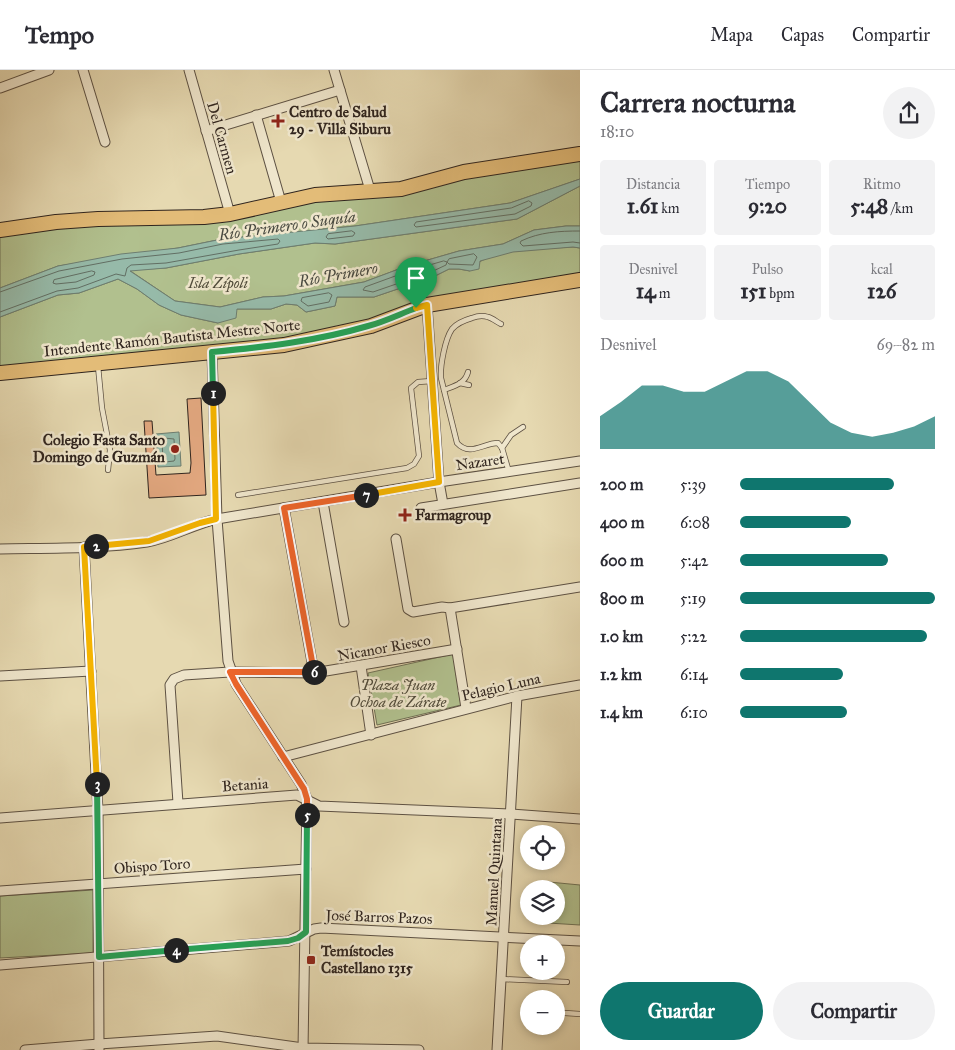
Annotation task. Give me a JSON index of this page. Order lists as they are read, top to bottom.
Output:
{
  "streets": {
    "main road": ["Intendente Ramón Bautista Mestre Norte"],
    "street": [
      "Del Carmen",
      "Nazaret",
      "Nicanor Riesco",
      "Pelagio Luna",
      "Betania",
      "Obispo Toro",
      "Manuel Quintana",
      "José Barros Pazos"
    ]
  },
  "crossings": [
    ["Nicanor Riesco", "Betania"],
    ["Pelagio Luna", "Manuel Quintana"],
    ["Betania", "Manuel Quintana"],
    ["Manuel Quintana", "José Barros Pazos"]
  ],
  "water": ["Río Primero o Suquía", "Río Primero"],
  "parks": ["Isla Zípoli", "Plaza Juan Ochoa de Zárate"],
  "places": {
    "health": ["Centro de Salud 29 - Villa Siburu", "Farmagroup"],
    "other": ["Colegio Fasta Santo Domingo de Guzmán"],
    "transit": ["Temístocles Castellano 1315"]
  },
  "page": {
    "header": "Tempo",
    "nav": ["Mapa", "Capas", "Compartir"],
    "heading": ["Carrera nocturna", "18:10"],
    "stats": [
      ["Distancia", "1.61 km"],
      ["Tiempo", "9:20"],
      ["Ritmo", "5:48 /km"],
      ["Desnivel", "14 m"],
      ["Pulso", "151 bpm"],
      ["kcal", "126"]
    ],
    "chart": ["Desnivel", "69–82 m"],
    "pins": [
      "1",
      "7",
      "2",
      "6",
      "3",
      "5",
      "4"
    ],
    "list": [
      {
        "name": "200 m",
        "note": "5:39"
      },
      {
        "name": "400 m",
        "note": "6:08"
      },
      {
        "name": "600 m",
        "note": "5:42"
      },
      {
        "name": "800 m",
        "note": "5:19"
      },
      {
        "name": "1.0 km",
        "note": "5:22"
      },
      {
        "name": "1.2 km",
        "note": "6:14"
      },
      {
        "name": "1.4 km",
        "note": "6:10"
      }
    ],
    "map_buttons": ["+", "−"],
    "buttons": ["Guardar", "Compartir"]
  }
}
